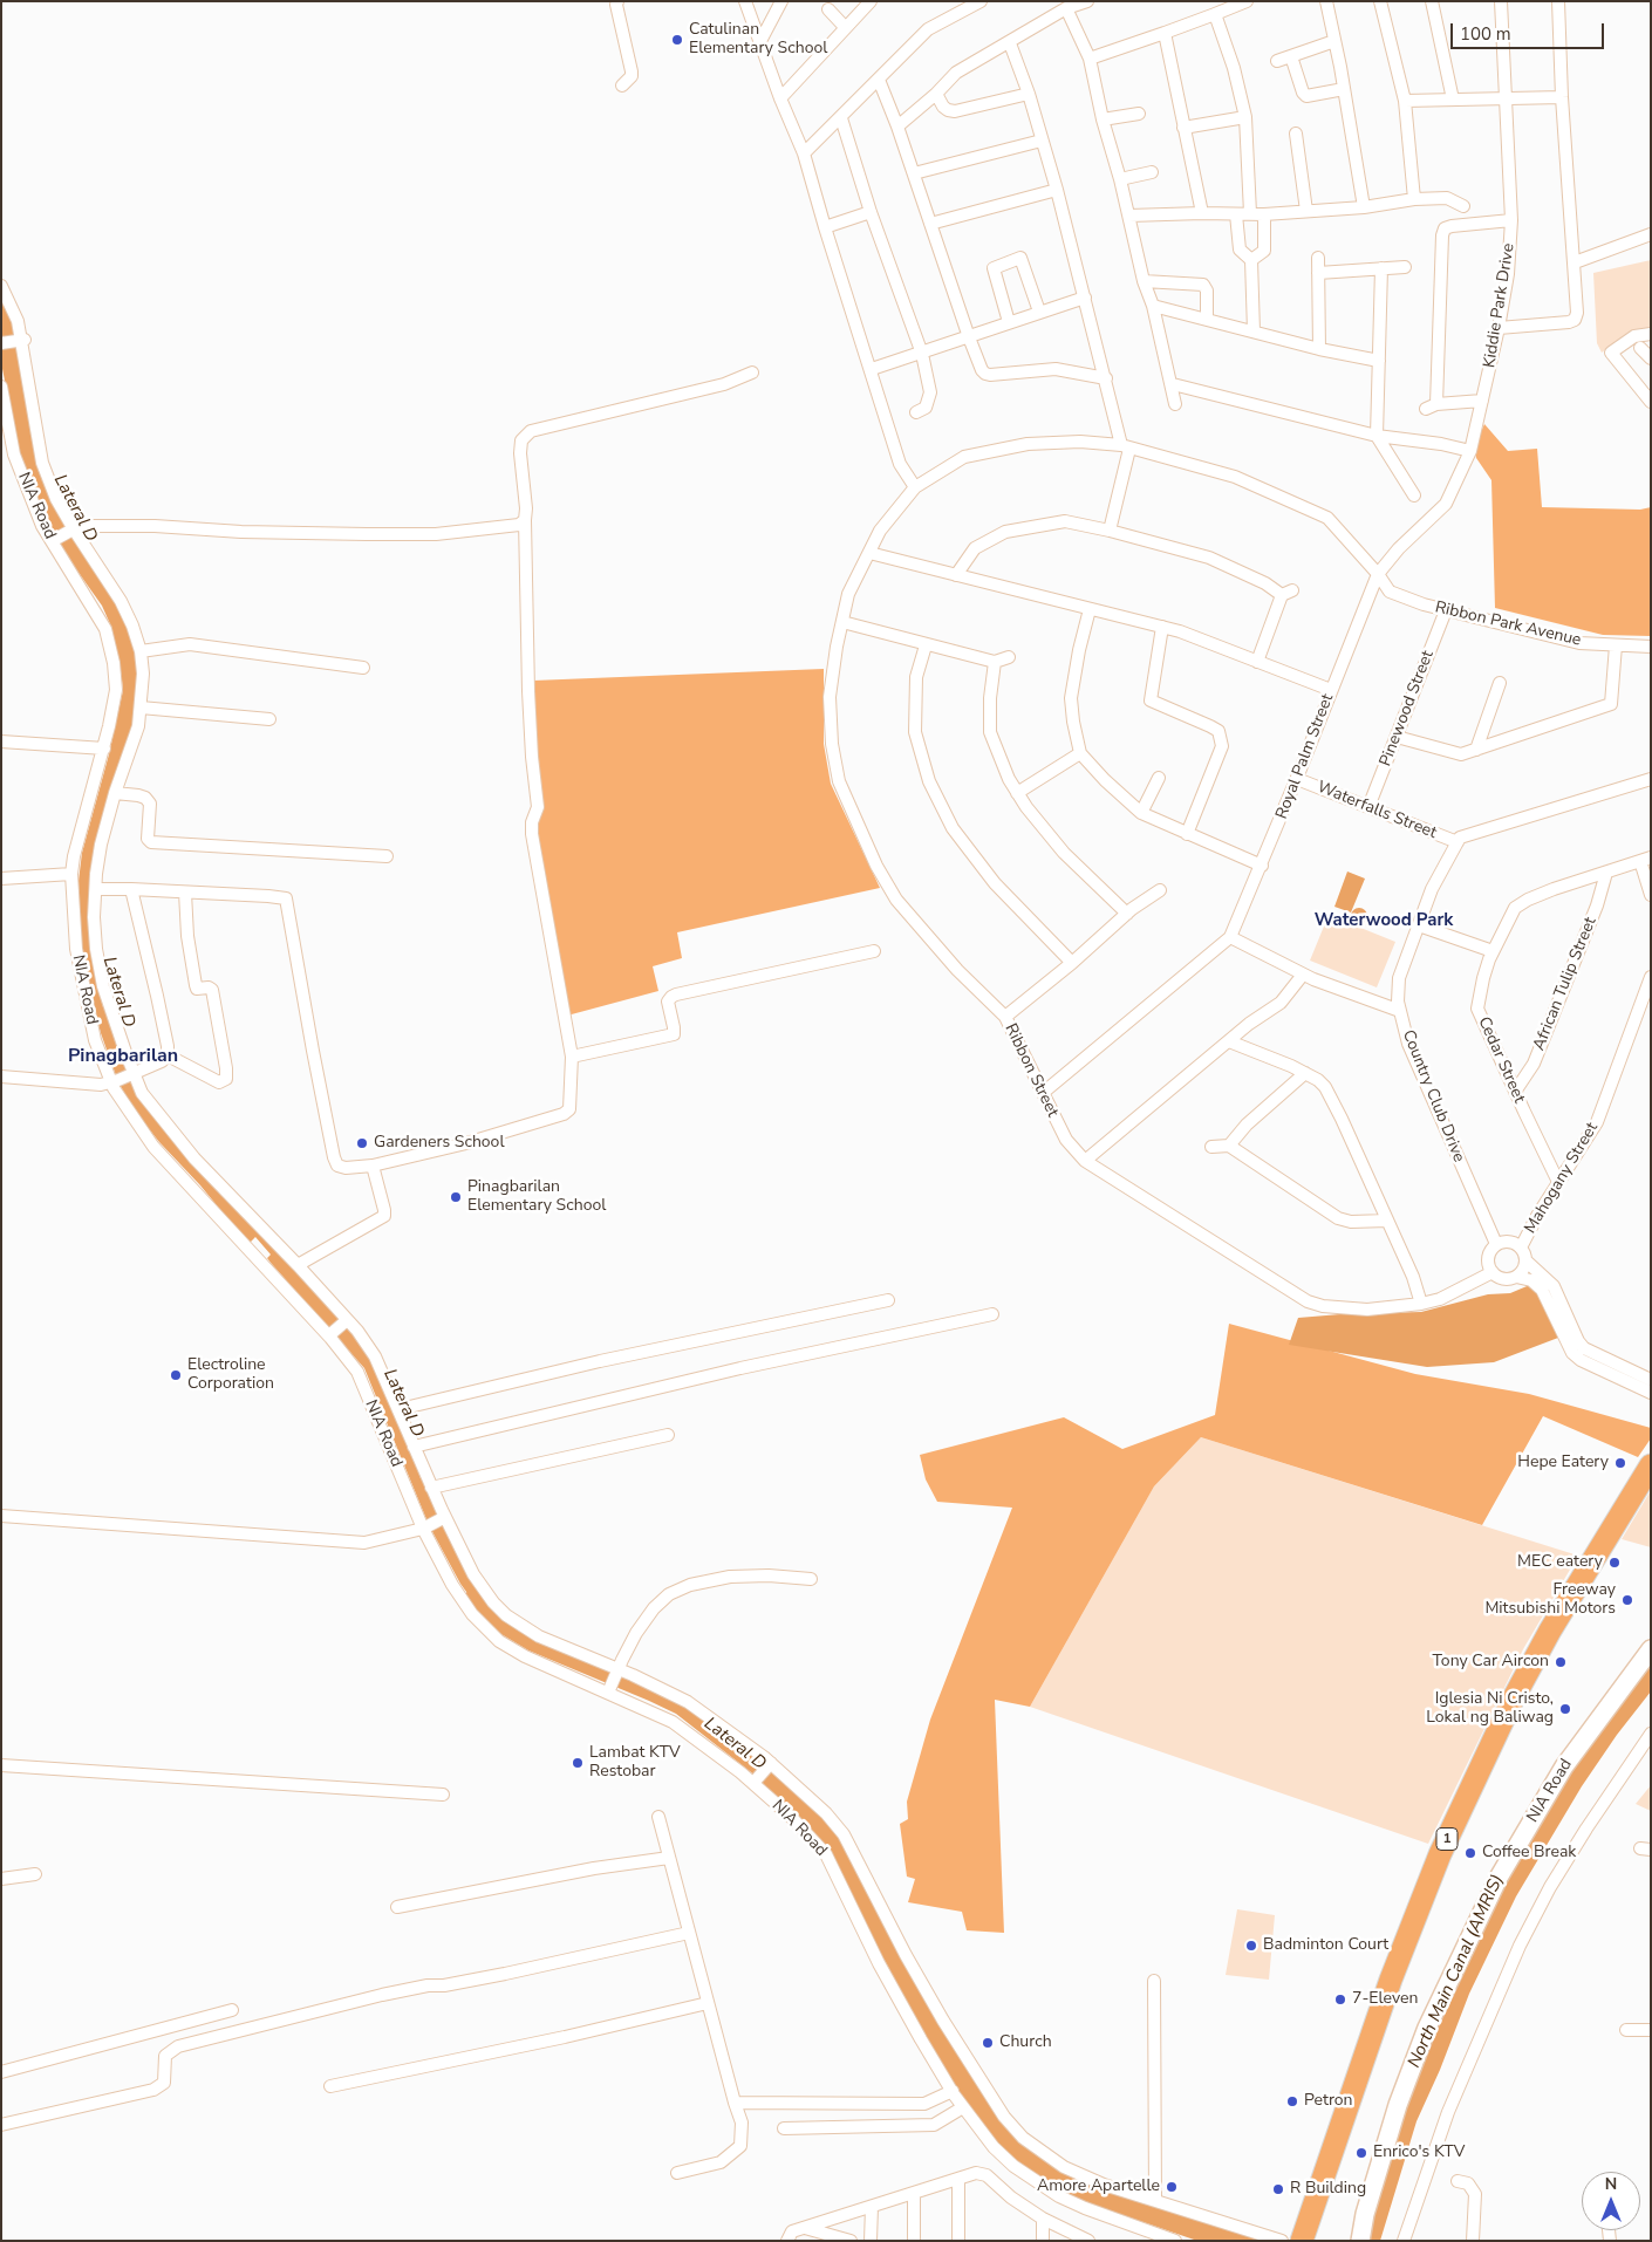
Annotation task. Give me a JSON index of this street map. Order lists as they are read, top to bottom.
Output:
{
  "streets": {
    "highway": ["1"],
    "street": [
      "Kiddie Park Drive",
      "NIA Road",
      "Ribbon Park Avenue",
      "Pinewood Street",
      "Royal Palm Street",
      "Waterfalls Street",
      "African Tulip Street",
      "Cedar Street",
      "Ribbon Street",
      "Country Club Drive",
      "Mahogany Street"
    ]
  },
  "crossings": [
    ["Kiddie Park Drive", "Ribbon Park Avenue"],
    ["Kiddie Park Drive", "Royal Palm Street"],
    ["Ribbon Park Avenue", "Pinewood Street"],
    ["Ribbon Park Avenue", "Royal Palm Street"],
    ["Ribbon Park Avenue", "Ribbon Street"],
    ["Pinewood Street", "Waterfalls Street"],
    ["Royal Palm Street", "Waterfalls Street"],
    ["Waterfalls Street", "Country Club Drive"],
    ["African Tulip Street", "Cedar Street"],
    ["Cedar Street", "Mahogany Street"],
    ["Ribbon Street", "Country Club Drive"],
    ["Ribbon Street", "Mahogany Street"],
    ["Country Club Drive", "Mahogany Street"]
  ],
  "districts": ["Waterwood Park", "Pinagbarilan"],
  "water": ["Lateral D", "North Main Canal (AMRIS)"],
  "places": [
    "Catulinan Elementary School",
    "Gardeners School",
    "Pinagbarilan Elementary School",
    "Electroline Corporation",
    "Hepe Eatery",
    "MEC eatery",
    "Freeway Mitsubishi Motors",
    "Tony Car Aircon",
    "Iglesia Ni Cristo, Lokal ng Baliwag",
    "Lambat KTV Restobar",
    "Coffee Break",
    "Badminton Court",
    "7-Eleven",
    "Church",
    "Petron",
    "Enrico's KTV",
    "Amore Apartelle",
    "R Building"
  ],
  "scale_bar": "100 m",
  "north": "top"
}
